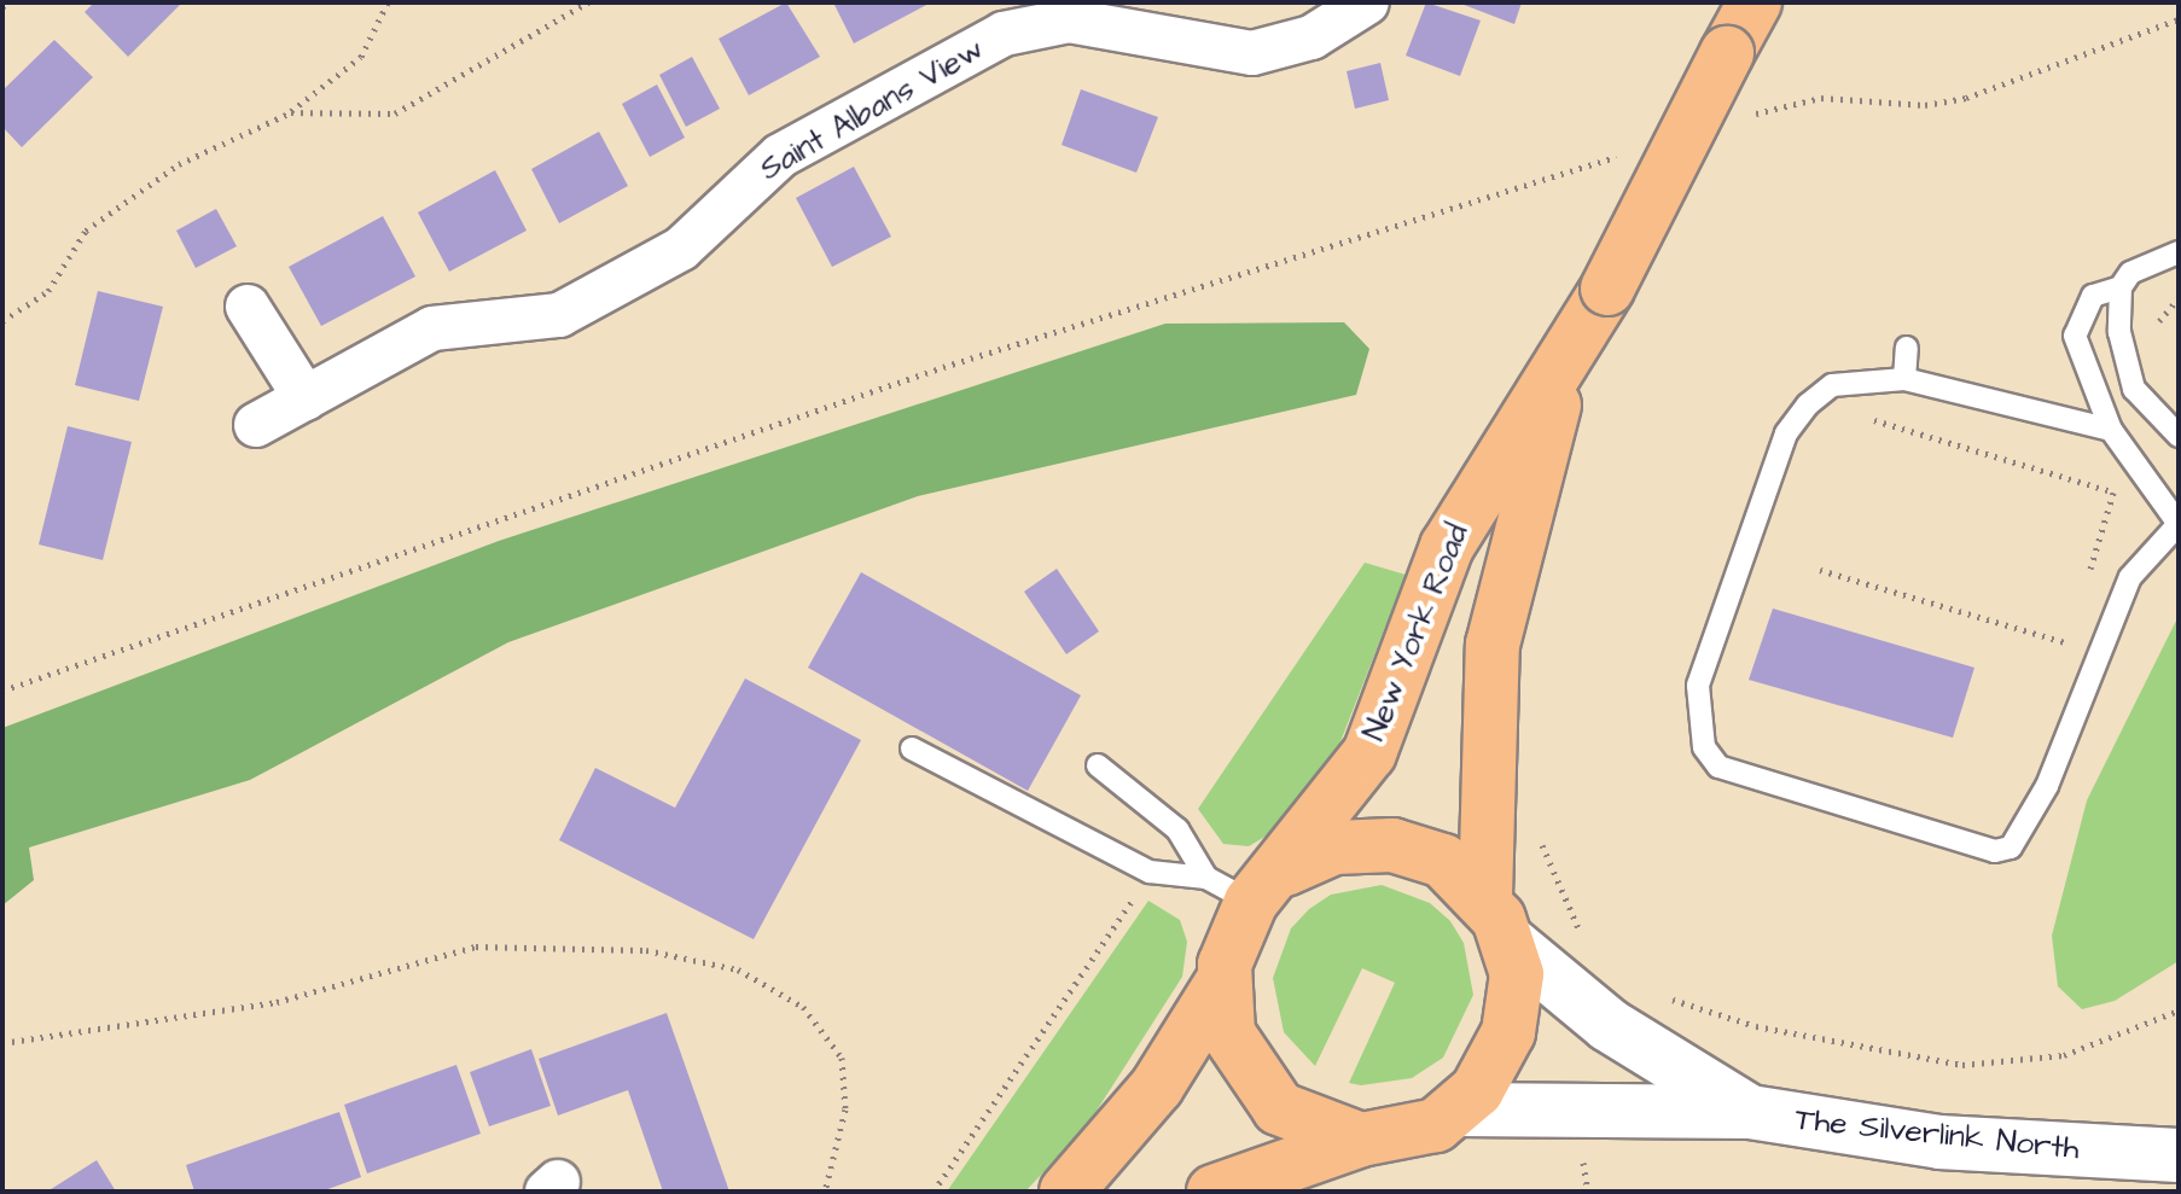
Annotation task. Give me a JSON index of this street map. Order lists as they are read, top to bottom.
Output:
{
  "streets": {
    "main road": ["New York Road"],
    "street": ["Saint Albans View", "The Silverlink North"]
  },
  "crossings": [
    ["New York Road", "The Silverlink North"]
  ]
}
